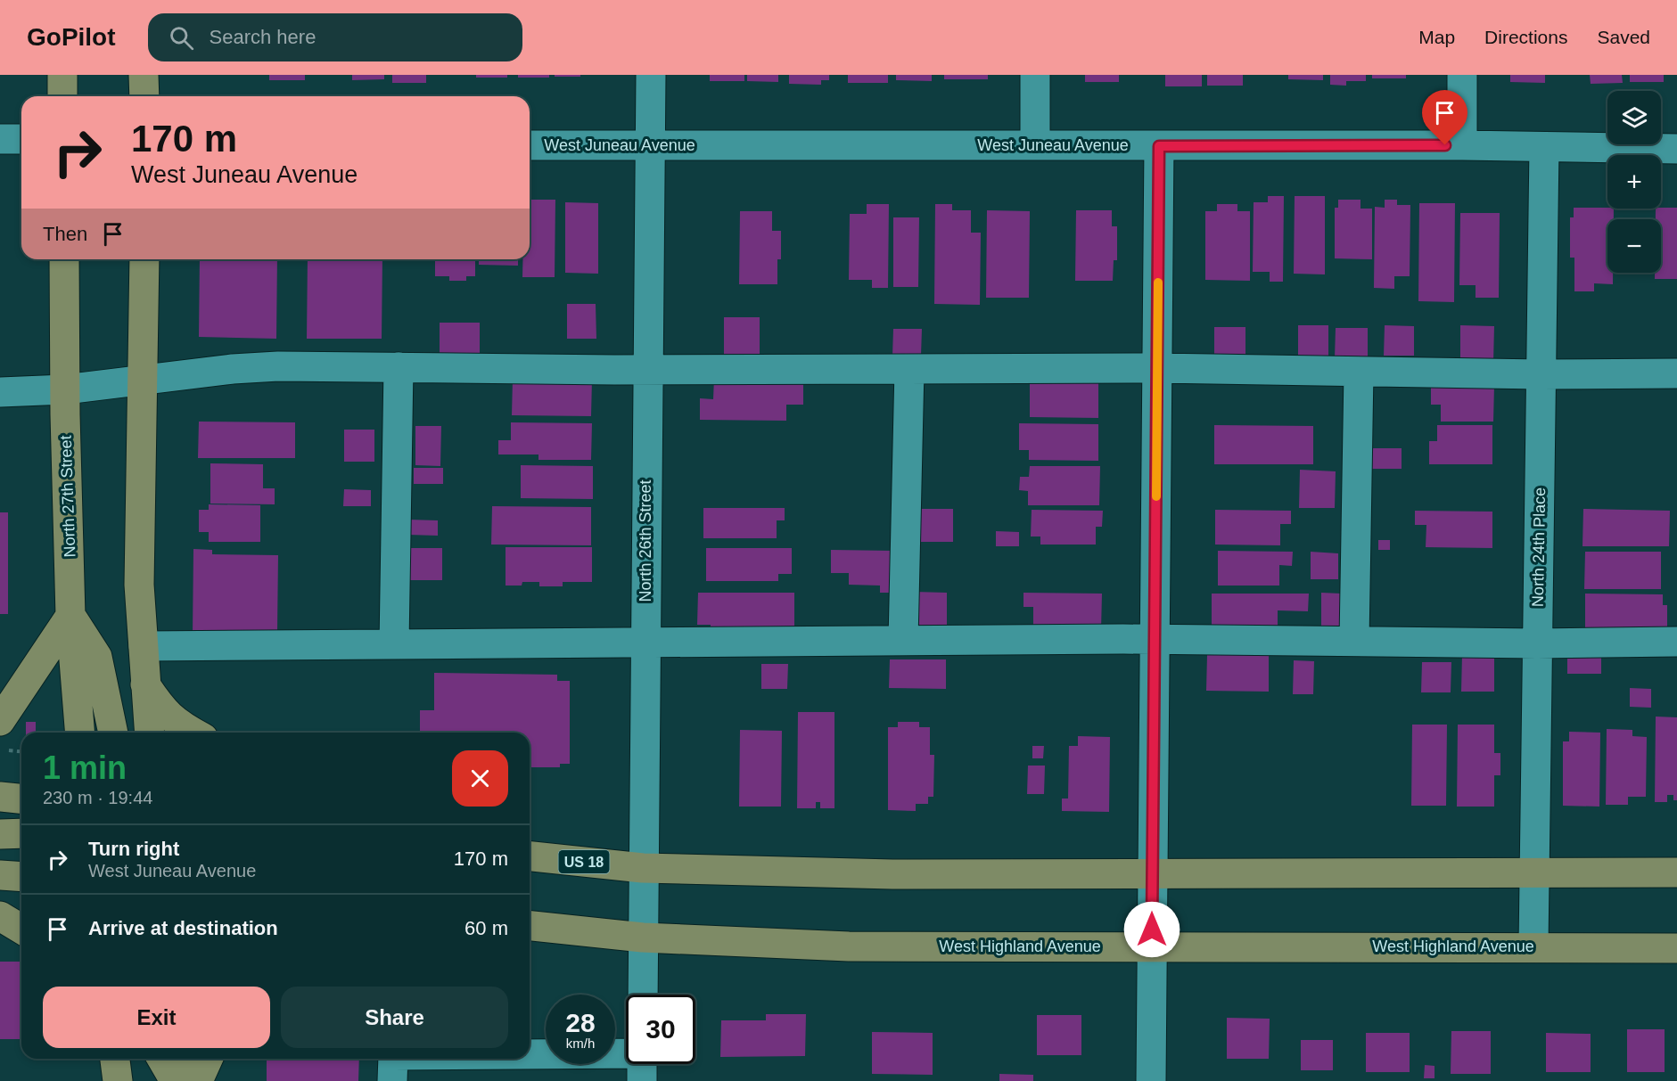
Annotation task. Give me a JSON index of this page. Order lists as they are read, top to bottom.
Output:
{
  "streets": {
    "main road": ["North 27th Street", "US 18", "West Highland Avenue"],
    "street": ["West Juneau Avenue", "North 26th Street", "North 24th Place"]
  },
  "crossings": [
    ["West Juneau Avenue", "North 26th Street"],
    ["West Juneau Avenue", "North 24th Place"],
    ["North 26th Street", "US 18"],
    ["North 26th Street", "West Highland Avenue"],
    ["North 24th Place", "US 18"],
    ["North 24th Place", "West Highland Avenue"]
  ],
  "page": {
    "header": "GoPilot",
    "search": "Search here",
    "nav": ["Map", "Directions", "Saved"],
    "map_buttons": ["+", "−"],
    "turn": ["170 m", "West Juneau Avenue"],
    "then": "Then",
    "heading": ["1 min", "230 m · 19:44"],
    "list": [
      {
        "name": "Turn right",
        "note": "West Juneau Avenue",
        "value": "170 m"
      },
      {
        "name": "Arrive at destination",
        "value": "60 m"
      }
    ],
    "buttons": ["Exit", "Share"],
    "speed": "28 km/h",
    "limit": "30"
  }
}
